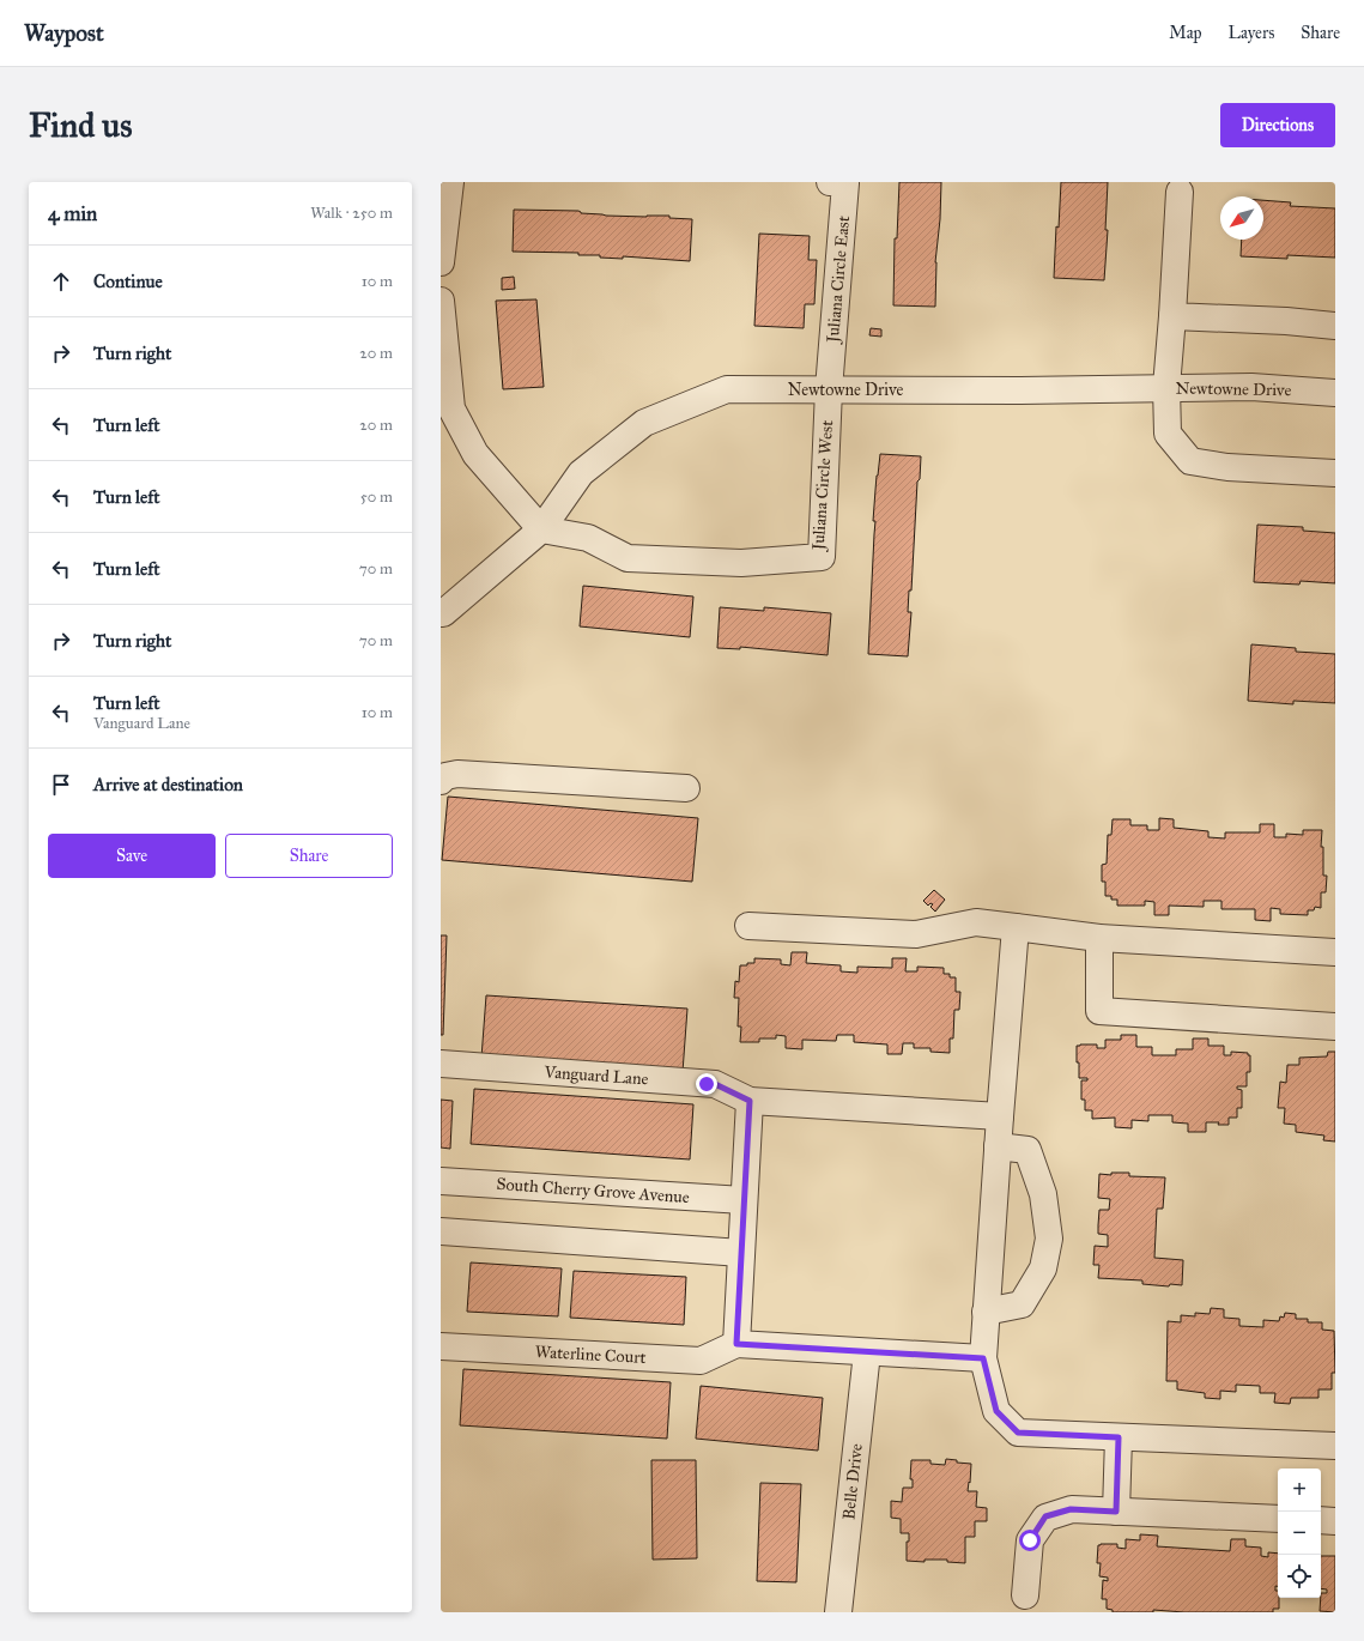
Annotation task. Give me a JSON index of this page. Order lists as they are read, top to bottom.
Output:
{
  "streets": {
    "street": [
      "Juliana Circle East",
      "Newtowne Drive",
      "Juliana Circle West",
      "Vanguard Lane",
      "South Cherry Grove Avenue",
      "Waterline Court",
      "Belle Drive"
    ]
  },
  "crossings": [
    ["Juliana Circle East", "Newtowne Drive"],
    ["Juliana Circle East", "Juliana Circle West"],
    ["Newtowne Drive", "Juliana Circle West"]
  ],
  "north": "bottom left",
  "page": {
    "header": "Waypost",
    "nav": ["Map", "Layers", "Share"],
    "buttons": [
      "Directions",
      ["Save", "Share"]
    ],
    "title": "Find us",
    "heading": ["4 min", "Walk · 250 m"],
    "list": [
      ["Continue", "10 m"],
      ["Turn right", "20 m"],
      ["Turn left", "20 m"],
      ["Turn left", "50 m"],
      ["Turn left", "70 m"],
      ["Turn right", "70 m"],
      ["Turn left", "Vanguard Lane", "10 m"],
      "Arrive at destination"
    ],
    "map_buttons": ["+", "−"]
  }
}
